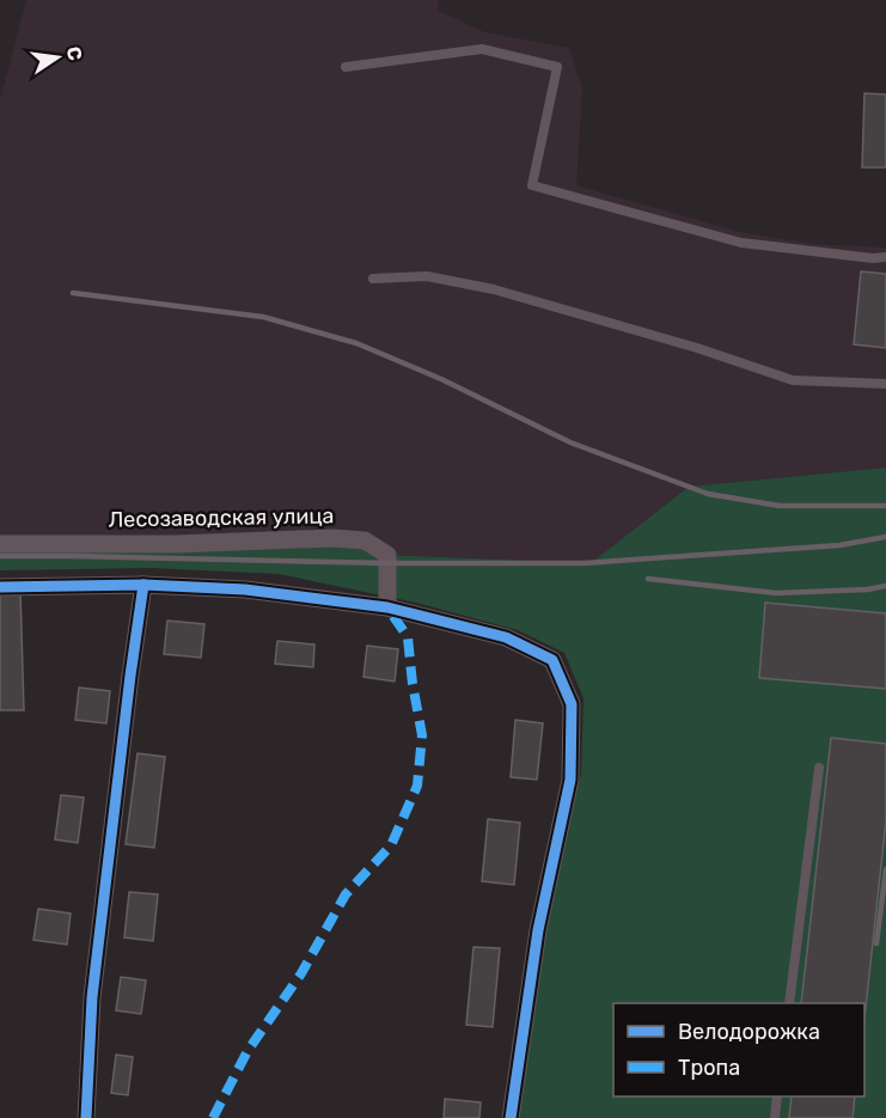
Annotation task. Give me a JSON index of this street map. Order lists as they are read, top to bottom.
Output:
{
  "streets": {
    "street": ["Лесозаводская улица"]
  },
  "legend": ["Велодорожка", "Тропа"],
  "north": "right"
}
